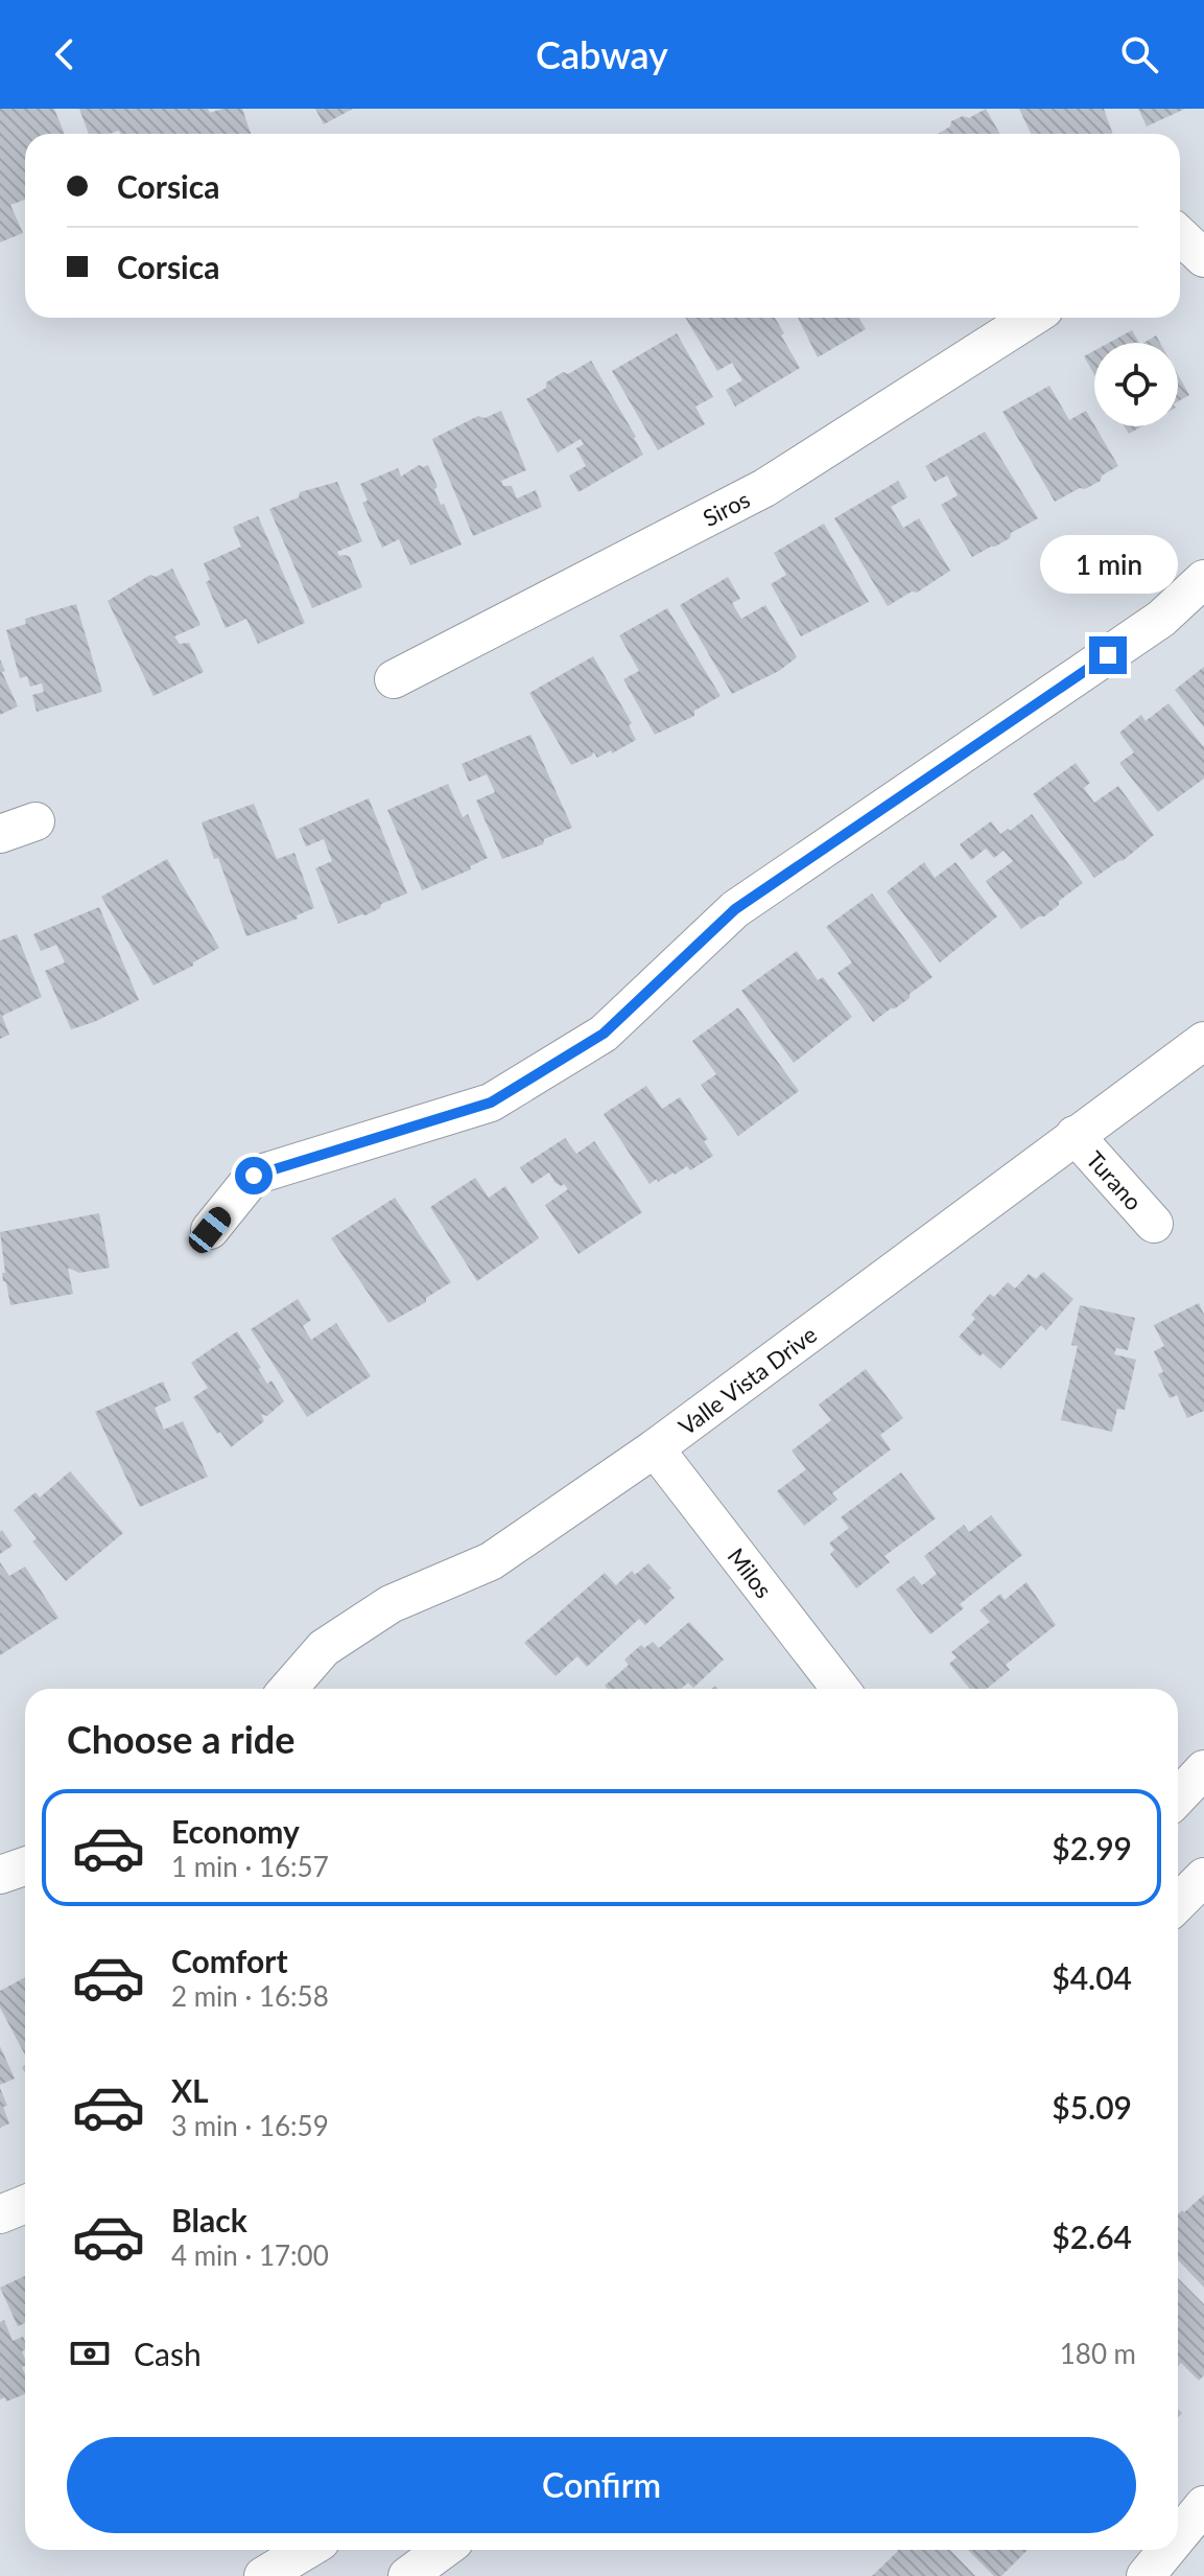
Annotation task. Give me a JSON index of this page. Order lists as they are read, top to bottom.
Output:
{
  "streets": {
    "street": [
      "Siros",
      "Turano",
      "Valle Vista Drive",
      "Milos"
    ]
  },
  "crossings": [
    ["Turano", "Valle Vista Drive"],
    ["Valle Vista Drive", "Milos"]
  ],
  "page": {
    "header": "Cabway",
    "banner": ["Corsica", "Corsica"],
    "bubble": "1 min",
    "heading": "Choose a ride",
    "list": [
      {
        "name": "Economy",
        "note": "1 min · 16:57",
        "value": "$2.99"
      },
      {
        "name": "Comfort",
        "note": "2 min · 16:58",
        "value": "$4.04"
      },
      {
        "name": "XL",
        "note": "3 min · 16:59",
        "value": "$5.09"
      },
      {
        "name": "Black",
        "note": "4 min · 17:00",
        "value": "$2.64"
      }
    ],
    "pay": ["Cash", "180 m"],
    "buttons": "Confirm"
  }
}
